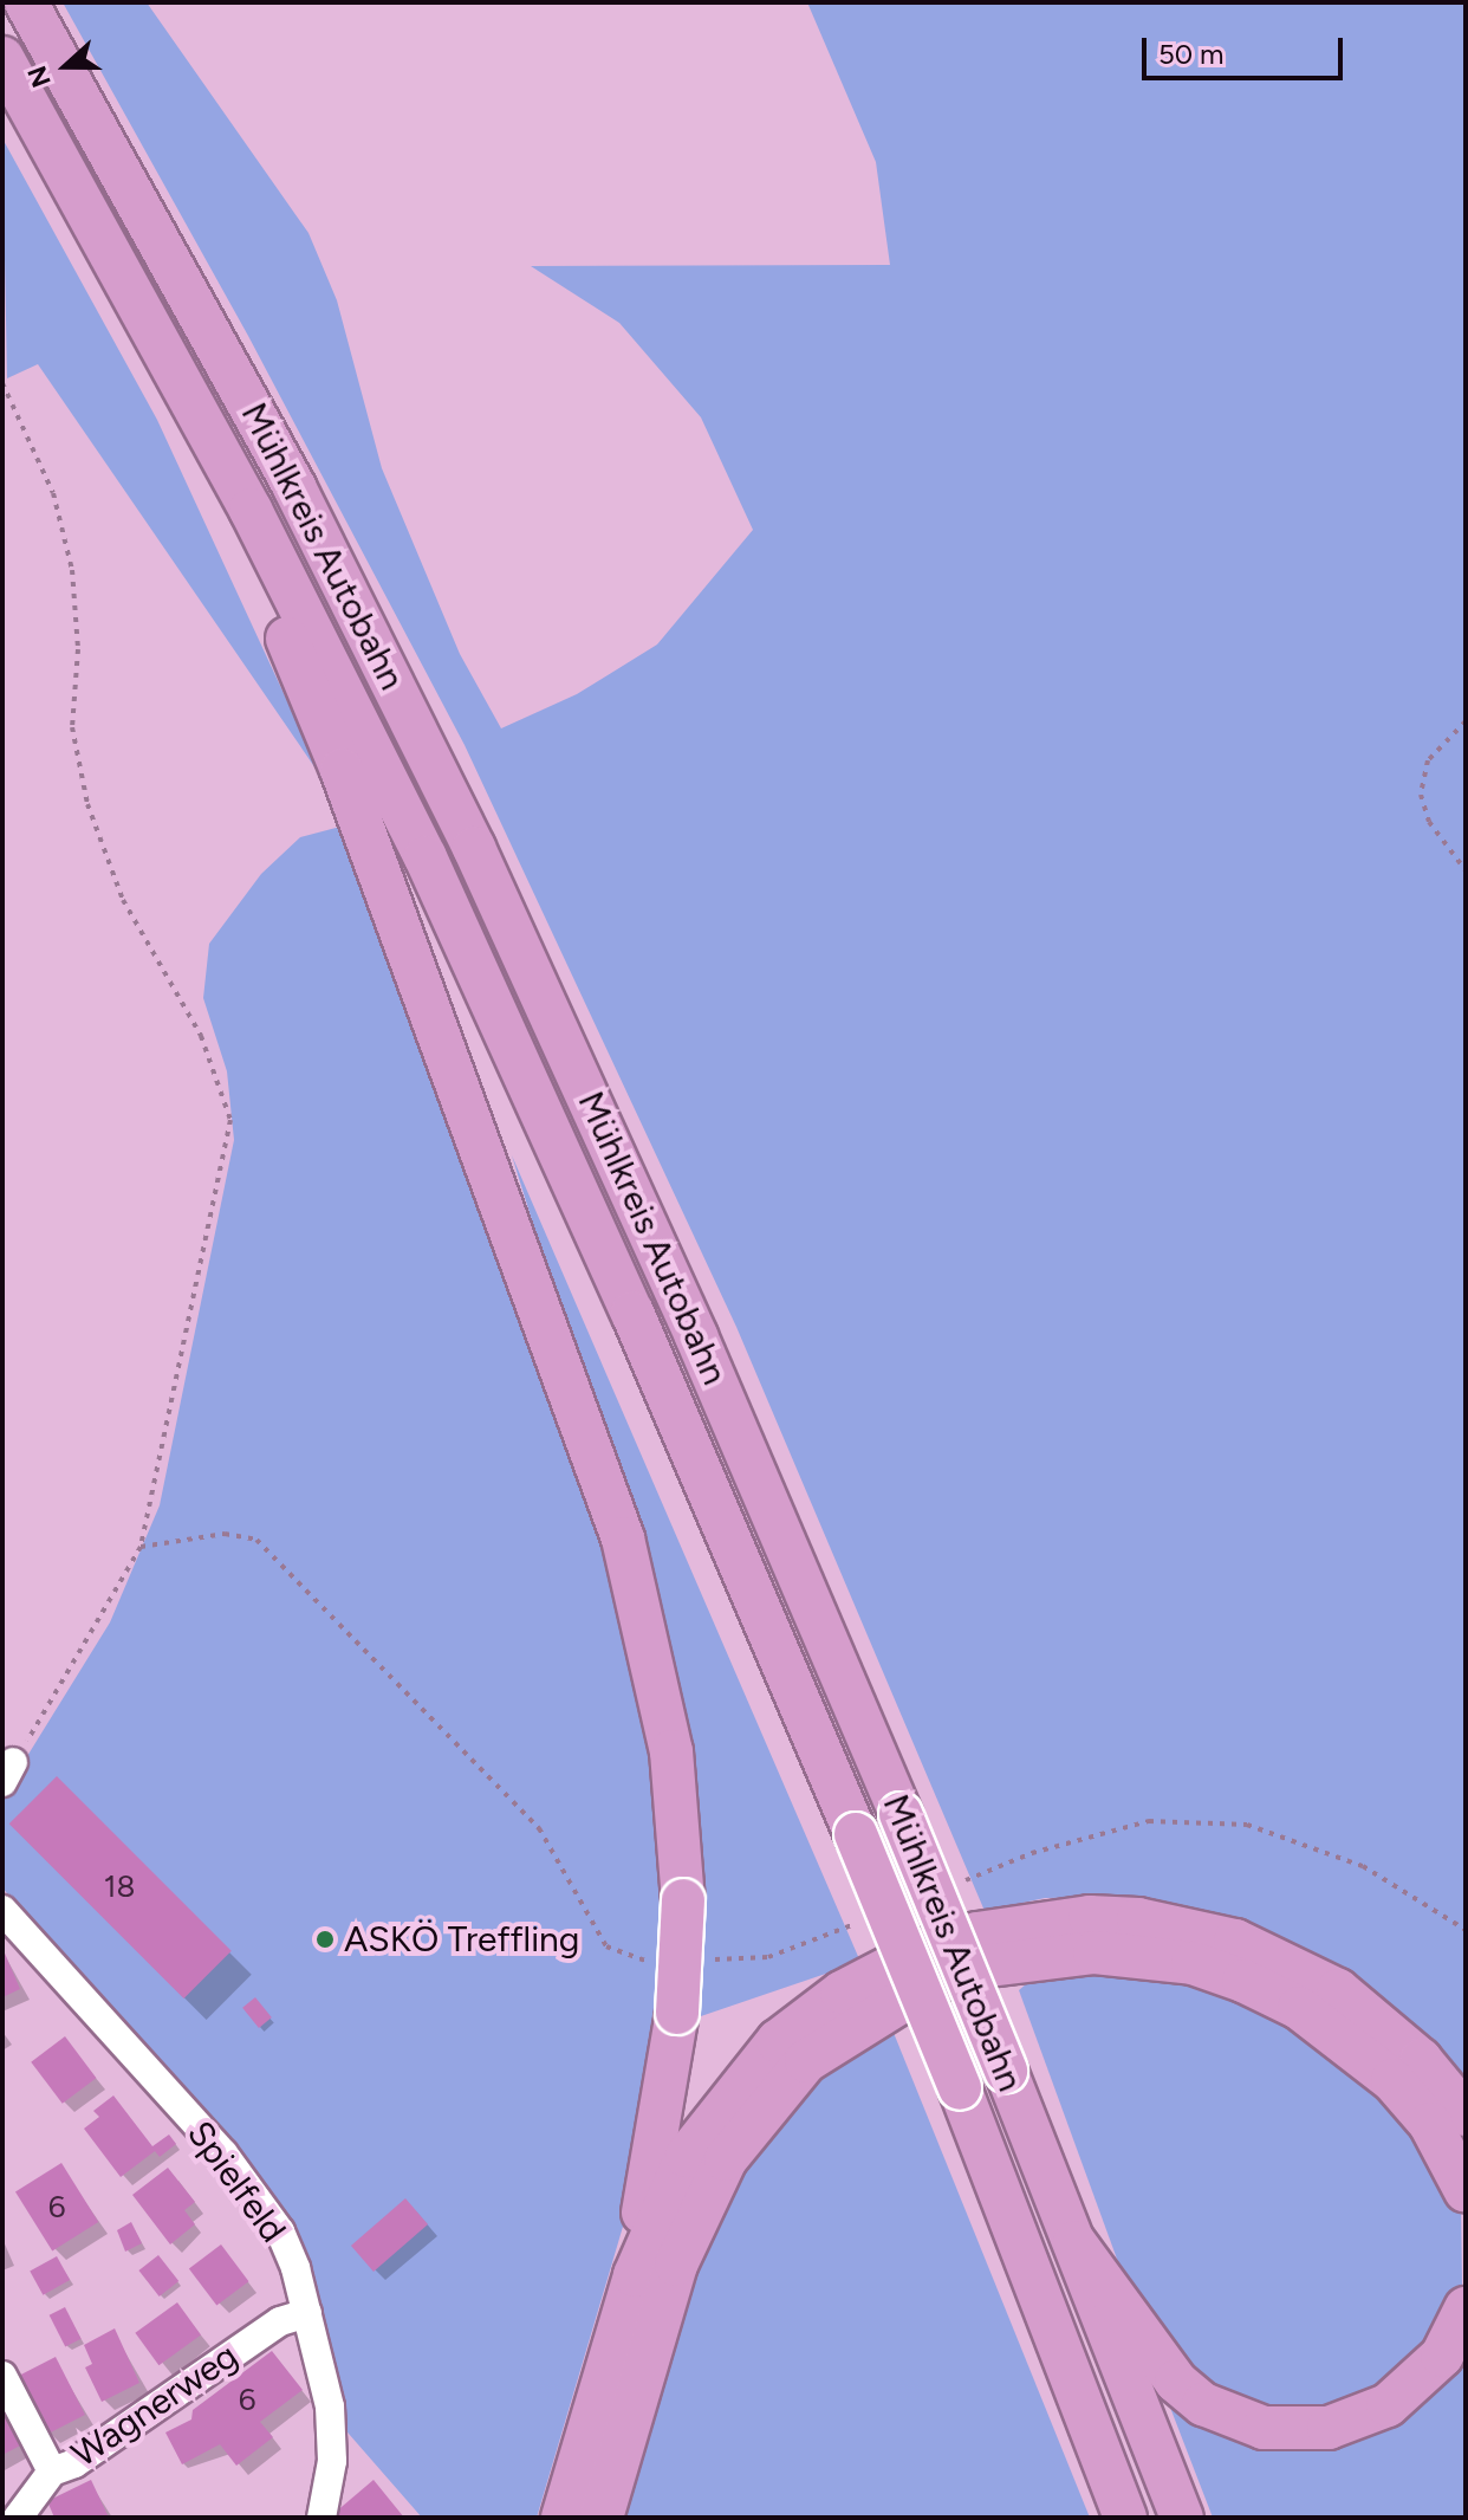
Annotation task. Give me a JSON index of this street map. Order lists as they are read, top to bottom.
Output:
{
  "streets": {
    "highway": ["Mühlkreis Autobahn"],
    "street": ["Spielfeld", "Wagnerweg"]
  },
  "crossings": [
    ["Spielfeld", "Wagnerweg"]
  ],
  "places": ["ASKÖ Treffling"],
  "house_numbers": ["18", "6", "6"],
  "scale_bar": "50 m",
  "north": "left"
}
